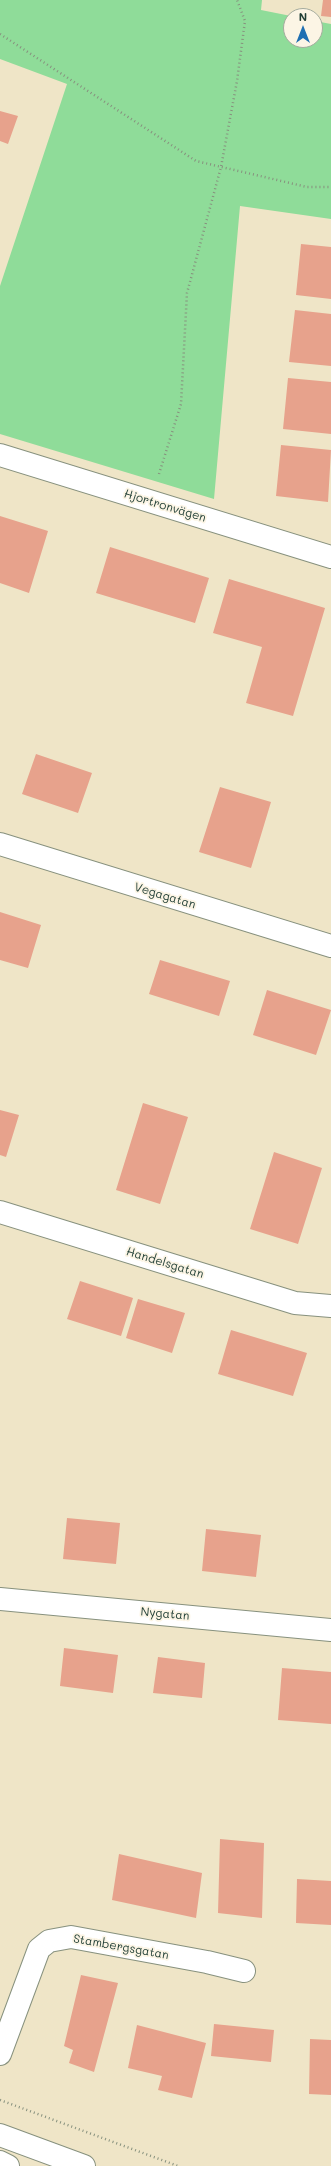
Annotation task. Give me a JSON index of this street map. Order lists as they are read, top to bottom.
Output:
{
  "streets": {
    "street": [
      "Hjortronvägen",
      "Vegagatan",
      "Handelsgatan",
      "Nygatan",
      "Stambergsgatan"
    ]
  },
  "north": "top"
}
